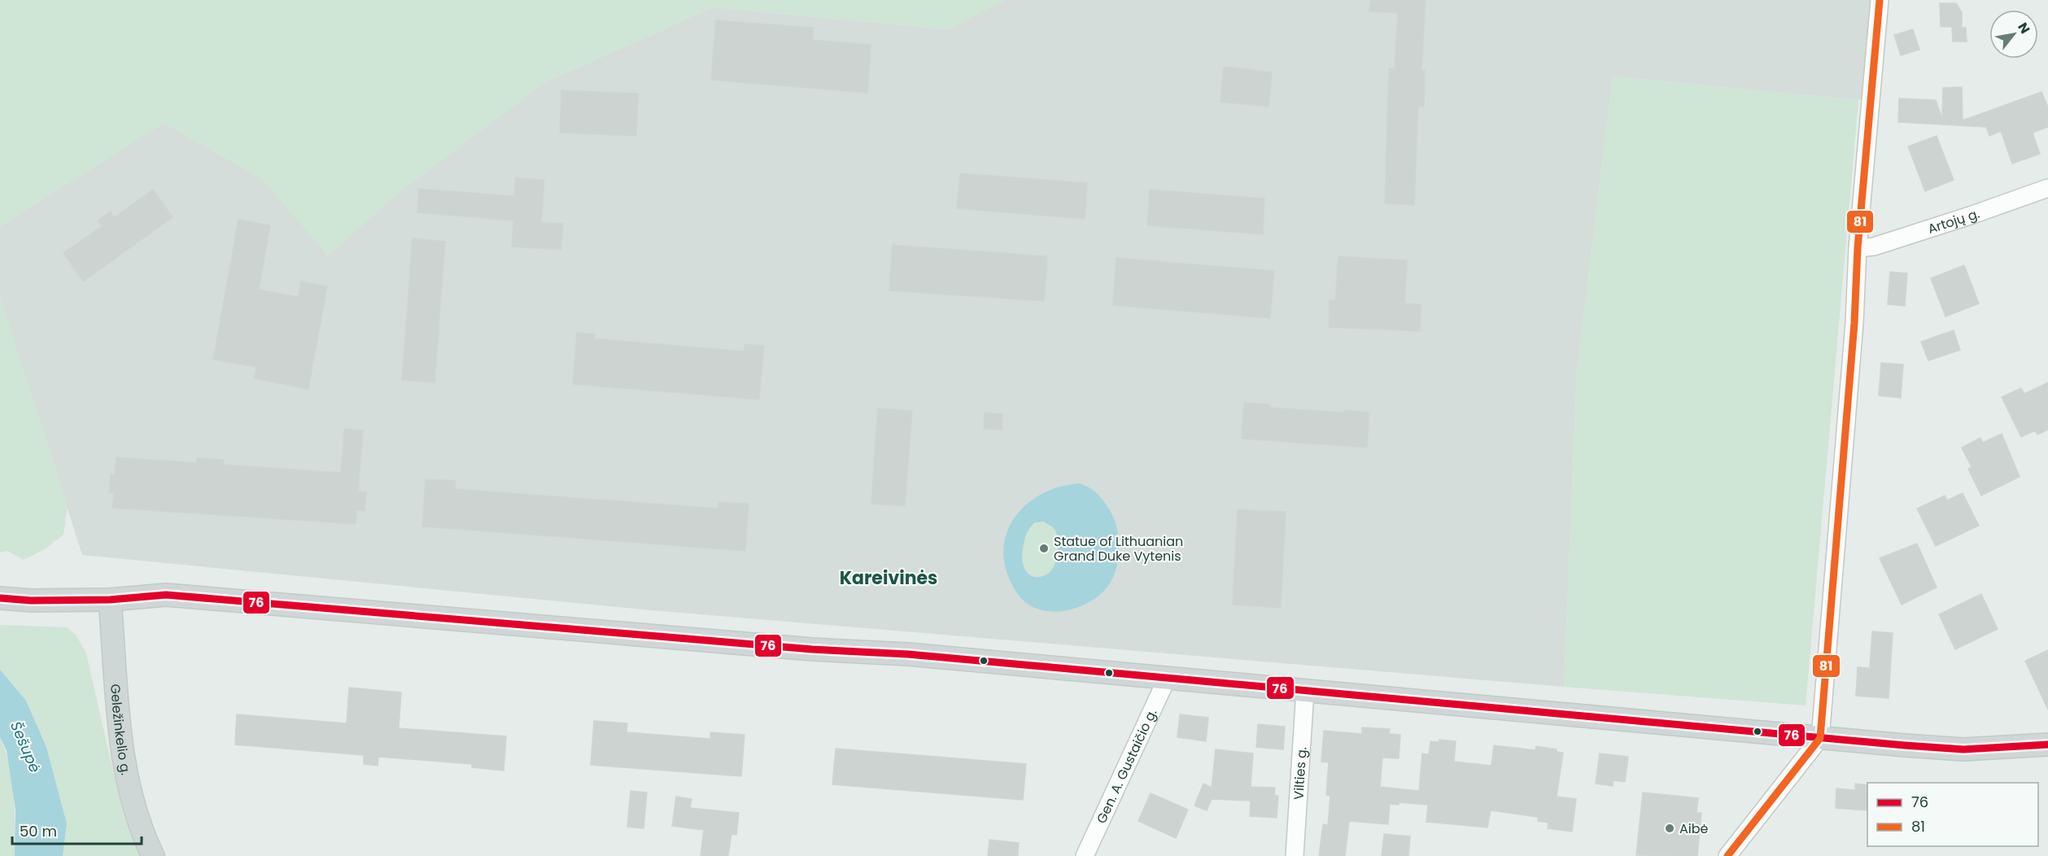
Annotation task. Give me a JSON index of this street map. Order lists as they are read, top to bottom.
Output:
{
  "streets": {
    "main road": ["Geležinkelio g."],
    "street": ["Artojų g.", "Gen. A. Gustaičio g.", "Vilties g."]
  },
  "districts": ["Kareivinės"],
  "water": ["Šešupė"],
  "places": ["Statue of Lithuanian Grand Duke Vytenis", "Aibė"],
  "lines": ["transit line 81", "transit line 76"],
  "legend": ["76", "81"],
  "scale_bar": "50 m",
  "north": "top right"
}
